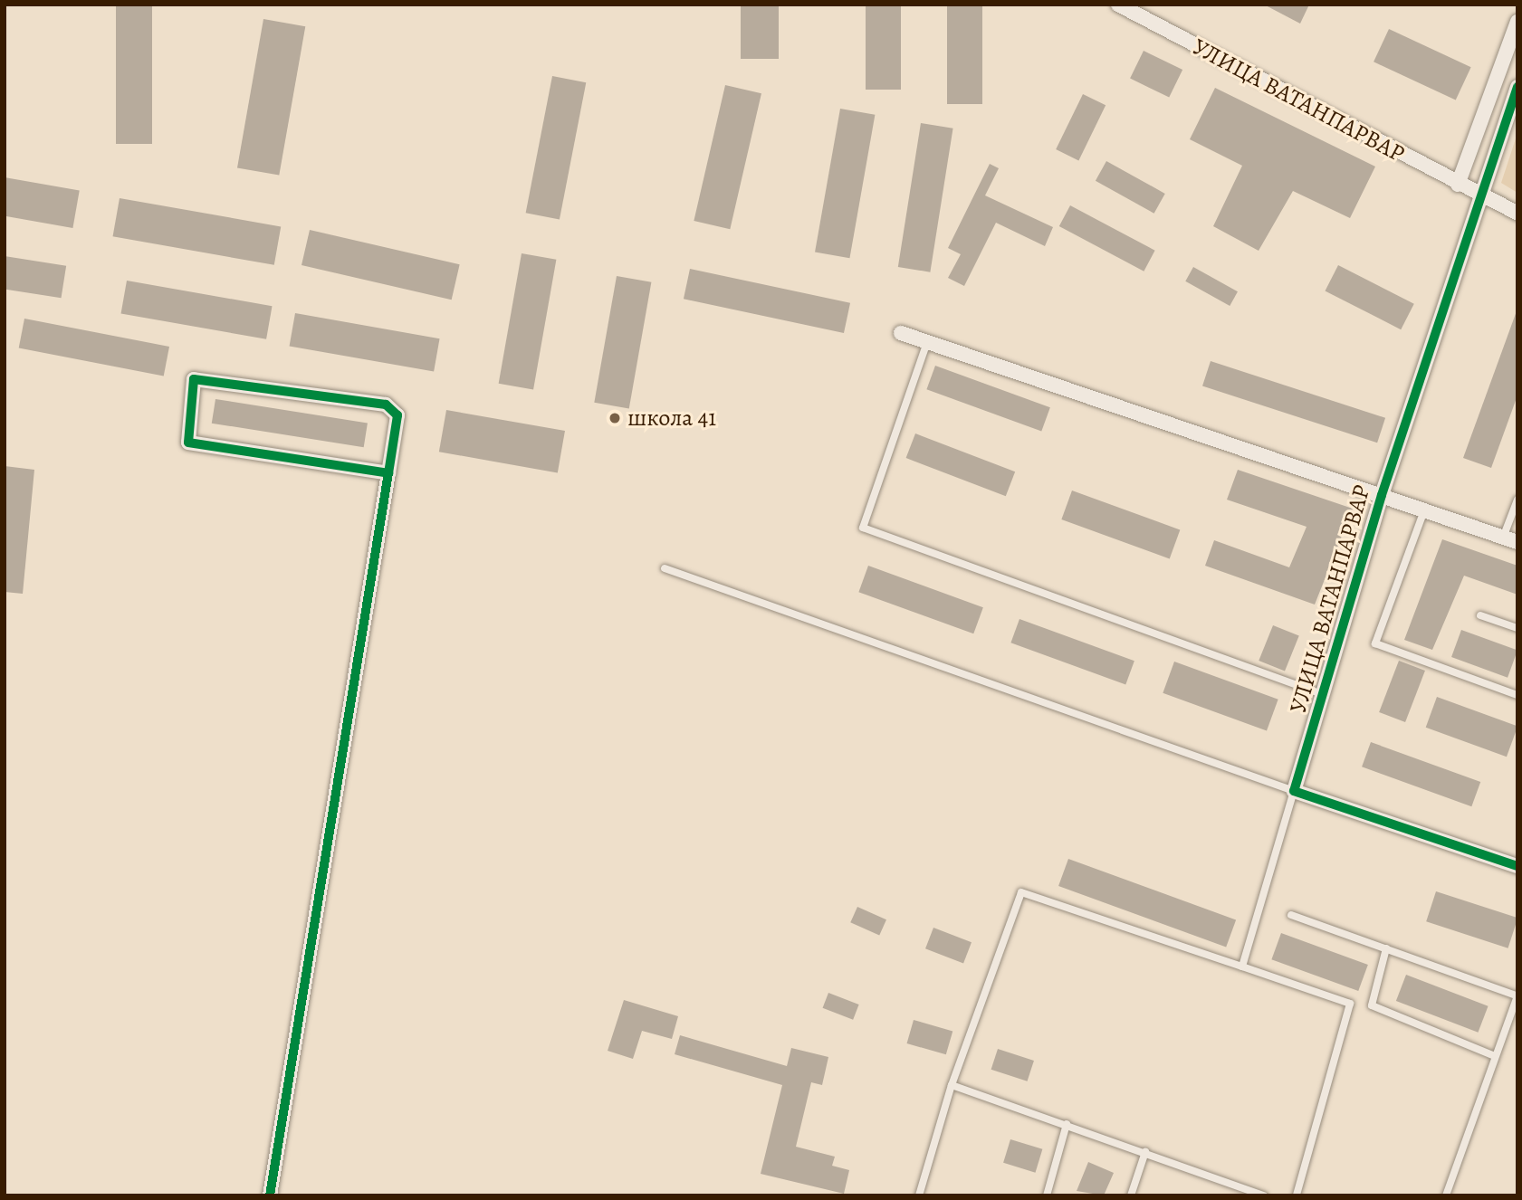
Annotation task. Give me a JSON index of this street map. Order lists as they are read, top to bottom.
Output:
{
  "streets": {
    "street": ["УЛИЦА ВАТАНПАРВАР"]
  },
  "places": ["школа 41"]
}
